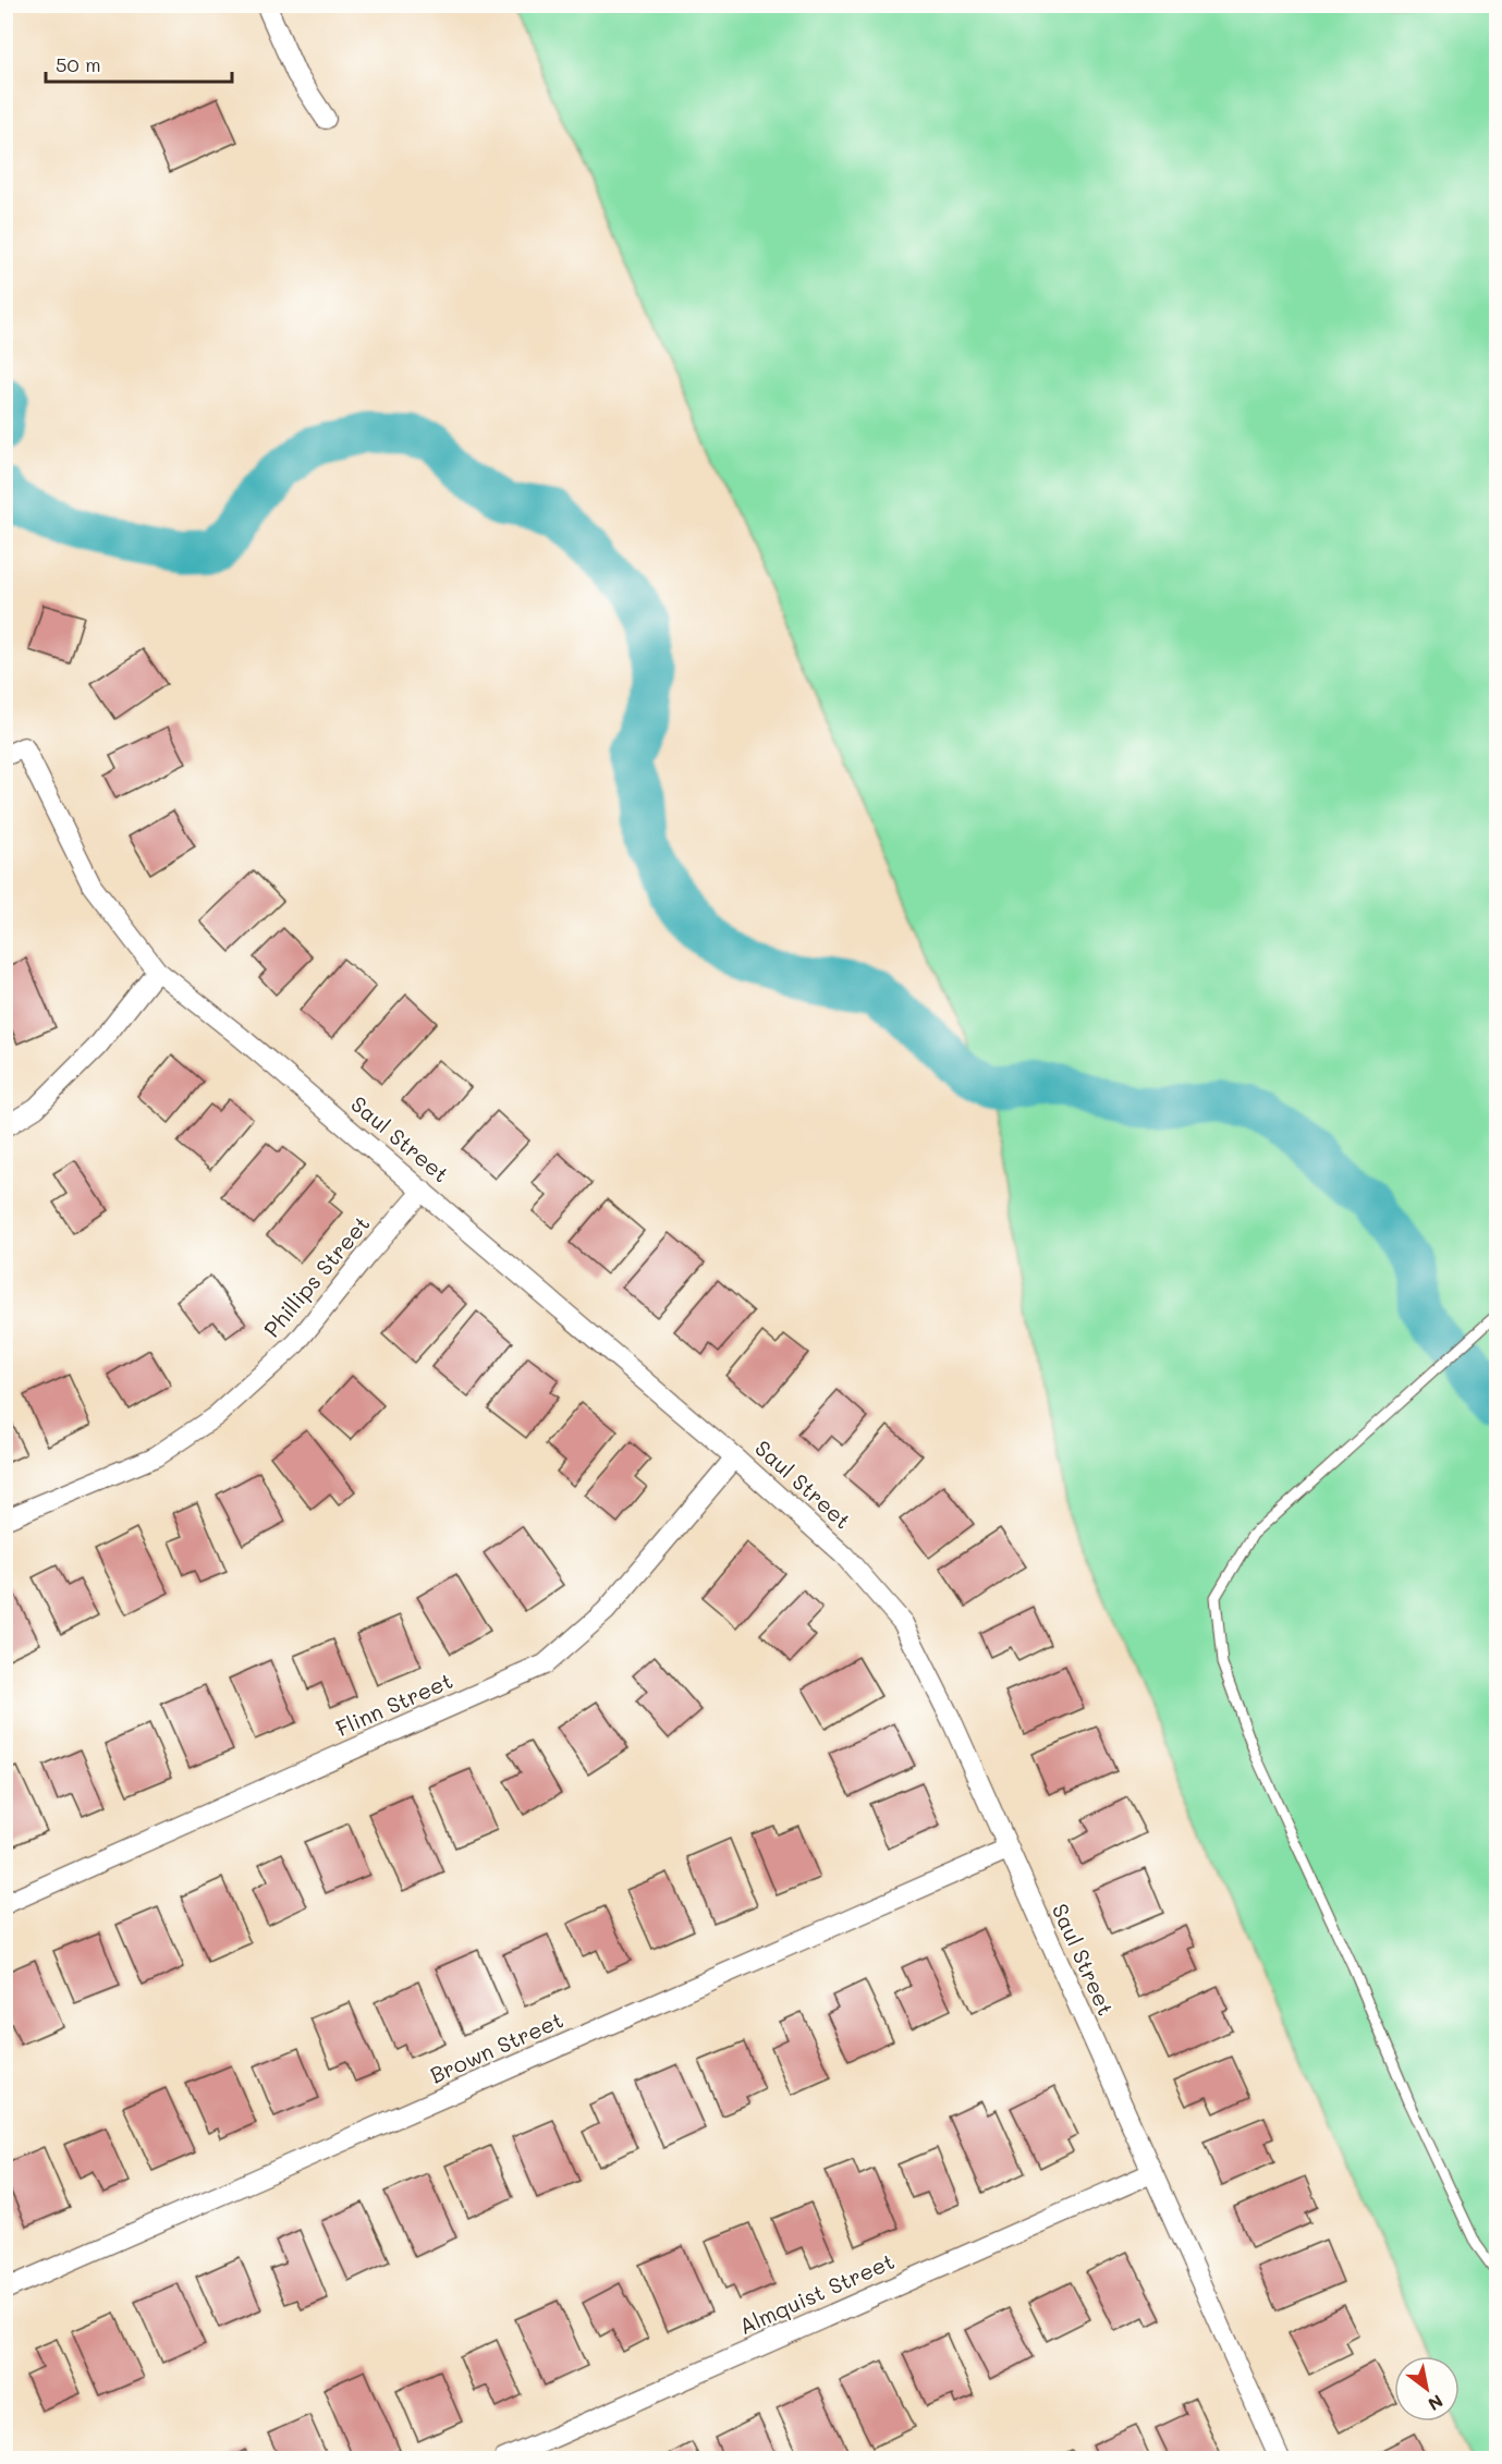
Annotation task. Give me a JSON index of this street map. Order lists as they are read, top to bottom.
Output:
{
  "streets": {
    "street": [
      "Saul Street",
      "Phillips Street",
      "Flinn Street",
      "Brown Street",
      "Almquist Street"
    ]
  },
  "crossings": [
    ["Saul Street", "Phillips Street"],
    ["Saul Street", "Flinn Street"],
    ["Saul Street", "Brown Street"],
    ["Saul Street", "Almquist Street"]
  ],
  "scale_bar": "50 m",
  "north": "bottom right"
}
